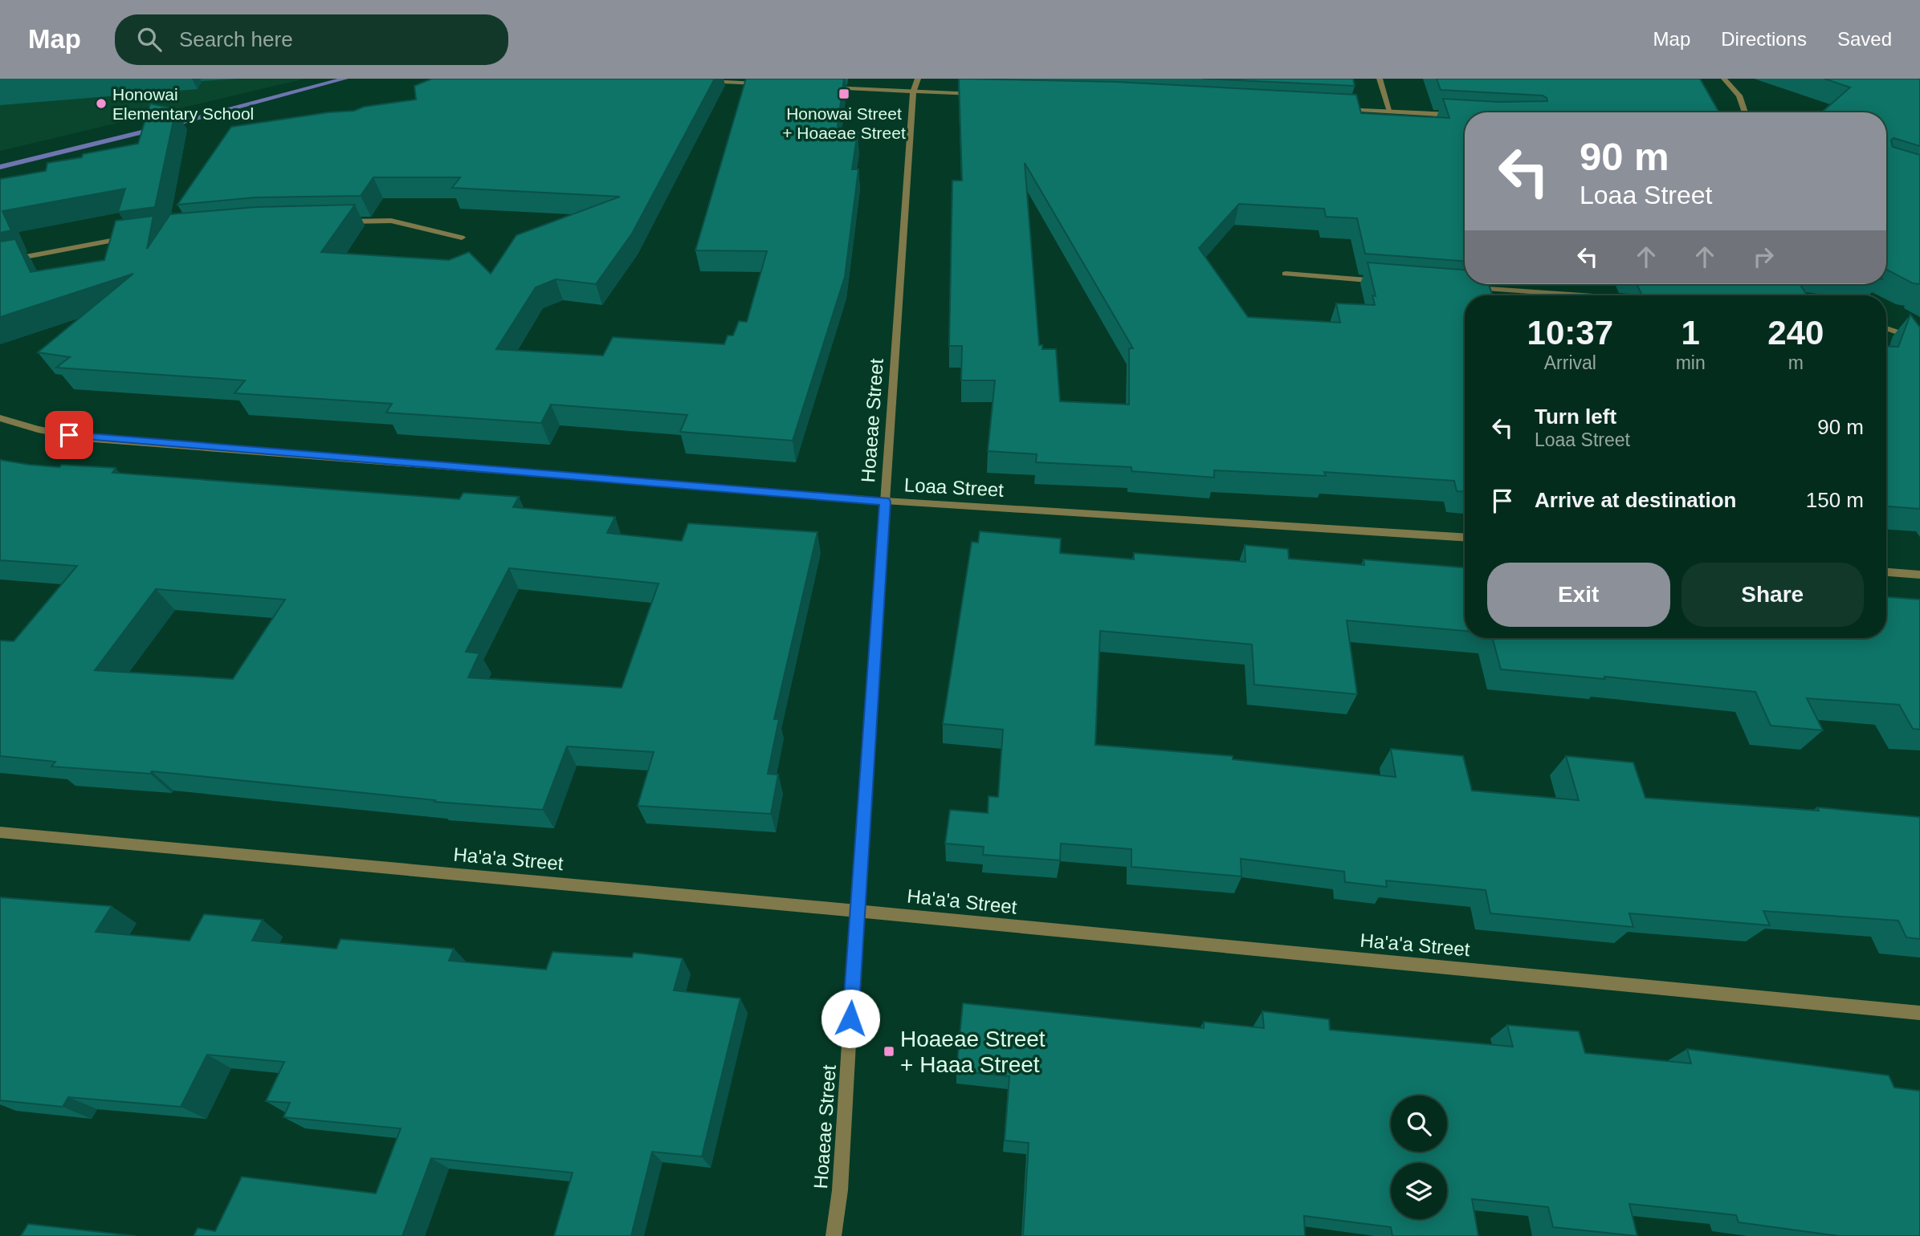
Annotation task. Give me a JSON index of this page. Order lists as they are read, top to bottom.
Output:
{
  "streets": {
    "street": ["Hoaeae Street", "Loaa Street", "Ha'a'a Street"]
  },
  "crossings": [
    ["Hoaeae Street", "Loaa Street"],
    ["Hoaeae Street", "Ha'a'a Street"]
  ],
  "places": {
    "transit": ["Honowai Street + Hoaeae Street", "Hoaeae Street + Haaa Street"],
    "other": ["Honowai Elementary School"]
  },
  "page": {
    "header": "Map",
    "search": "Search here",
    "nav": ["Map", "Directions", "Saved"],
    "turn": ["90 m", "Loaa Street"],
    "eta": [
      "10:37",
      "Arrival",
      "1",
      "min",
      "240",
      "m"
    ],
    "list": [
      {
        "name": "Turn left",
        "note": "Loaa Street",
        "value": "90 m"
      },
      {
        "name": "Arrive at destination",
        "value": "150 m"
      }
    ],
    "buttons": ["Exit", "Share"]
  }
}
